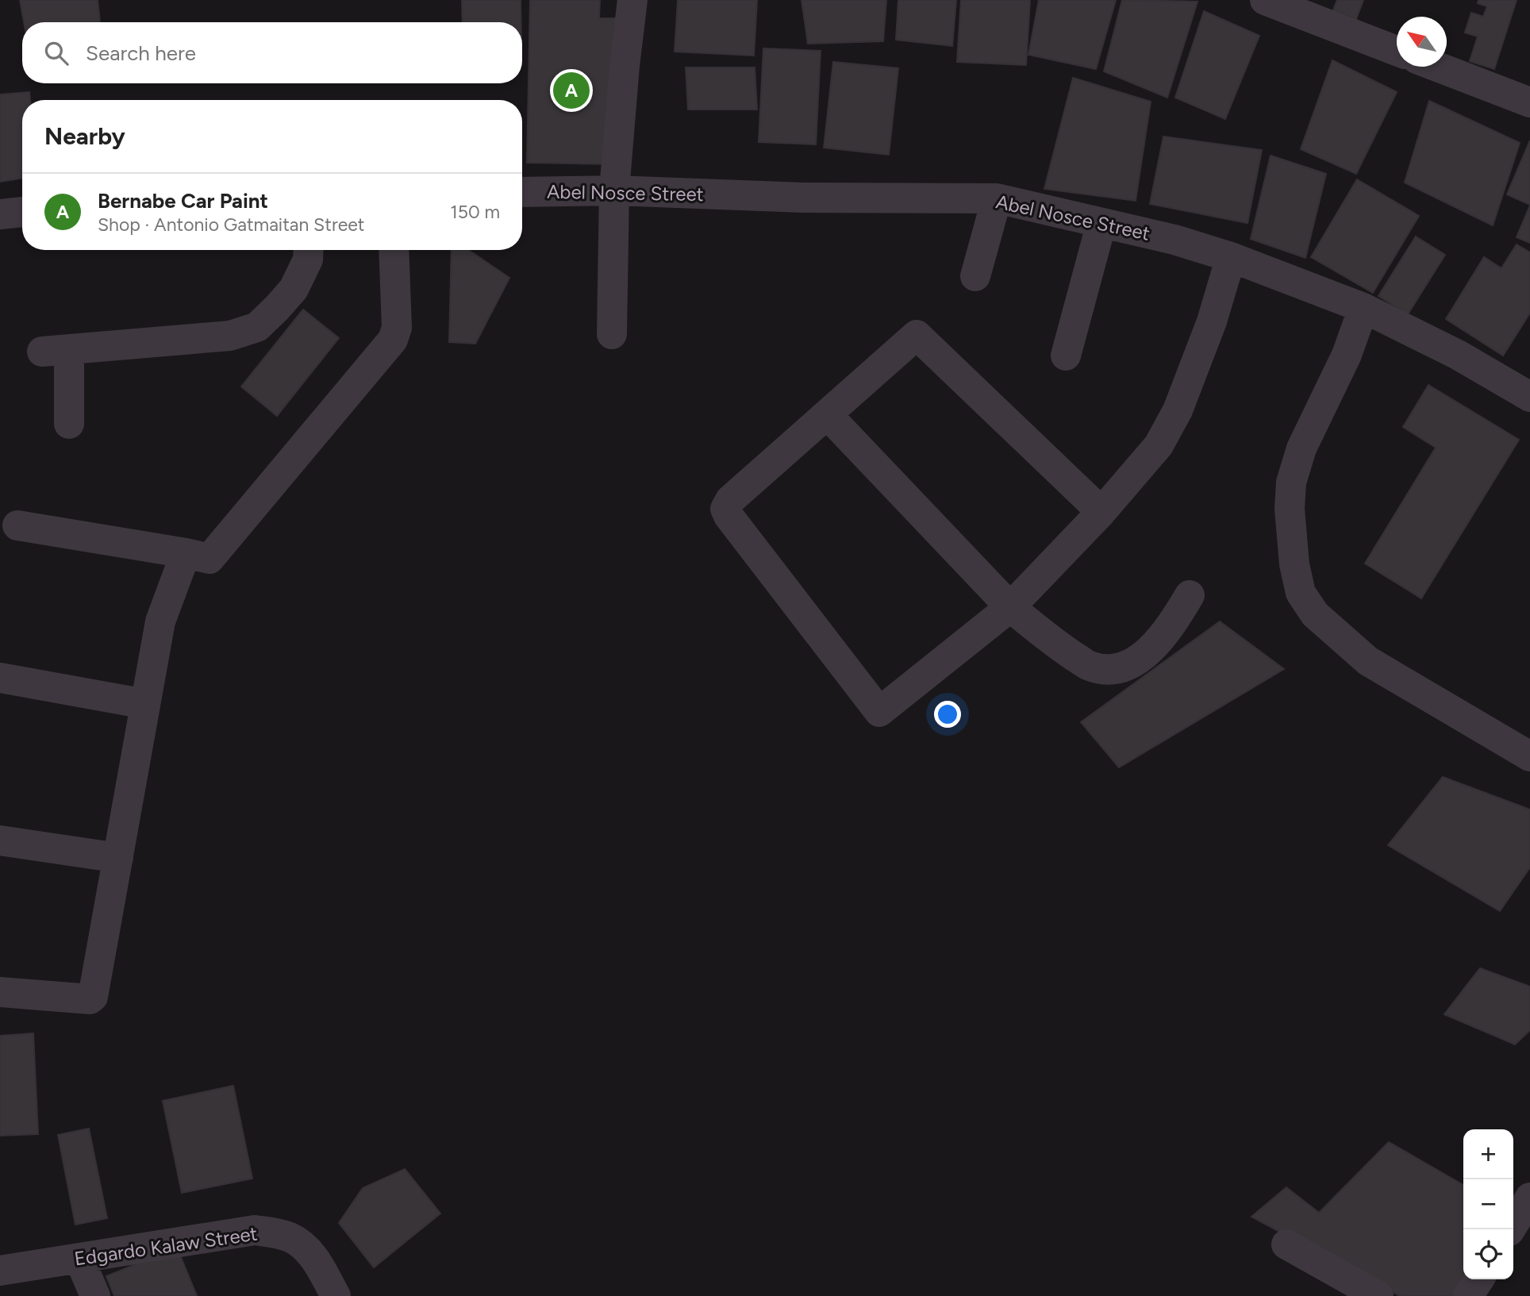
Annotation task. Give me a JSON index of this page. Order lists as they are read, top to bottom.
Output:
{
  "streets": {
    "street": ["Abel Nosce Street", "Edgardo Kalaw Street"]
  },
  "north": "top left",
  "page": {
    "search": "Search here",
    "pins": "A",
    "heading": "Nearby",
    "list": [
      {
        "mark": "A",
        "name": "Bernabe Car Paint",
        "note": "Shop · Antonio Gatmaitan Street",
        "value": "150 m"
      }
    ],
    "map_buttons": ["+", "−"]
  }
}
